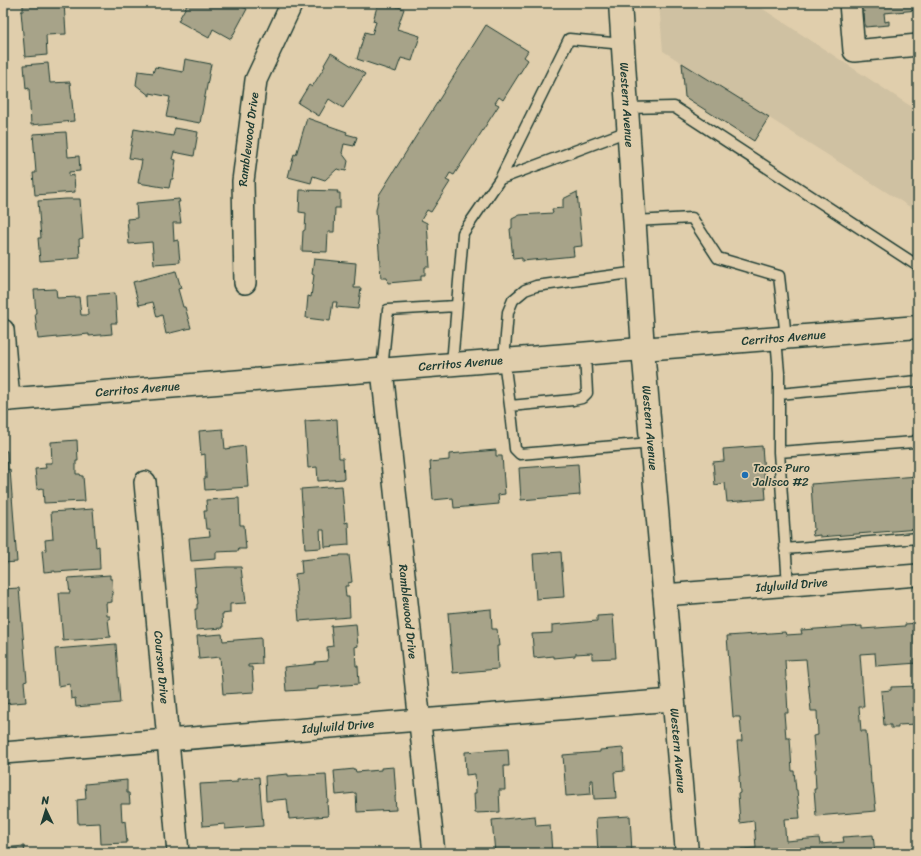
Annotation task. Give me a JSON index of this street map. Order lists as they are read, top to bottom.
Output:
{
  "streets": {
    "main road": ["Western Avenue", "Cerritos Avenue"],
    "street": ["Ramblewood Drive", "Idylwild Drive", "Courson Drive"]
  },
  "crossings": [
    ["Western Avenue", "Cerritos Avenue"],
    ["Western Avenue", "Idylwild Drive"],
    ["Ramblewood Drive", "Cerritos Avenue"],
    ["Ramblewood Drive", "Idylwild Drive"],
    ["Idylwild Drive", "Courson Drive"]
  ],
  "places": ["Tacos Puro Jalisco #2"],
  "north": "top"
}
